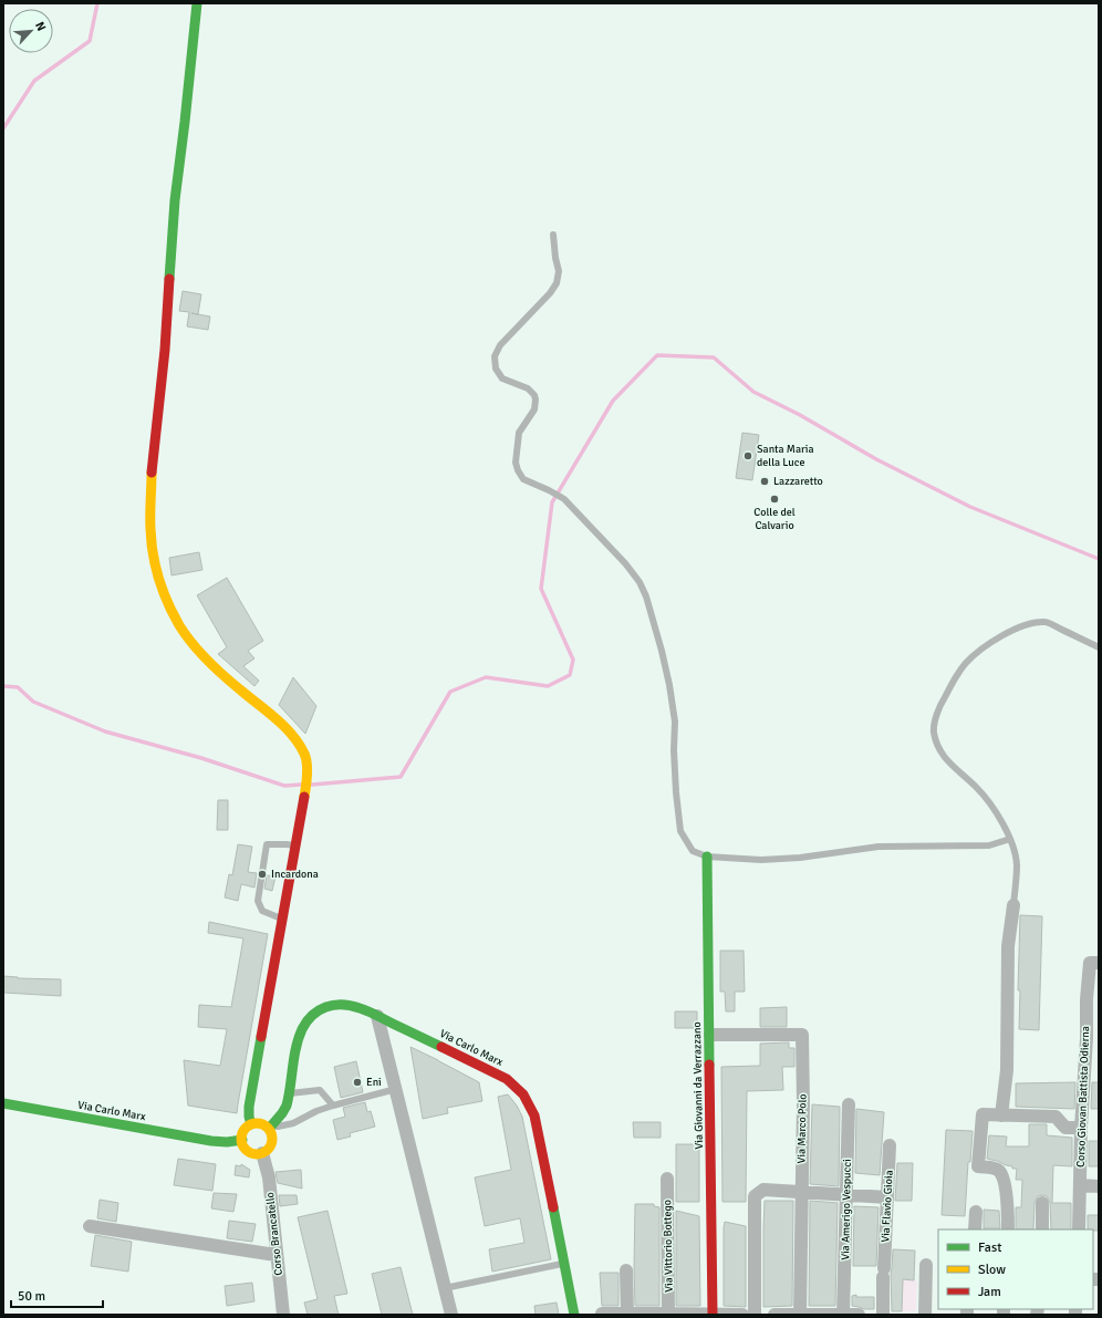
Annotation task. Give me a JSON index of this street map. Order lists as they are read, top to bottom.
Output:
{
  "streets": {
    "street": [
      "Via Carlo Marx",
      "Via Giovanni da Verrazzano",
      "Corso Giovan Battista Odierna",
      "Via Marco Polo",
      "Via Flavio Gioia",
      "Via Amerigo Vespucci",
      "Corso Brancatello",
      "Via Vittorio Bottego"
    ]
  },
  "crossings": [
    ["Via Carlo Marx", "Corso Brancatello"],
    ["Via Giovanni da Verrazzano", "Via Marco Polo"]
  ],
  "places": [
    "Santa Maria della Luce",
    "Lazzaretto",
    "Colle del Calvario",
    "Incardona",
    "Eni"
  ],
  "legend": ["Fast", "Slow", "Jam"],
  "scale_bar": "50 m",
  "north": "top right"
}
